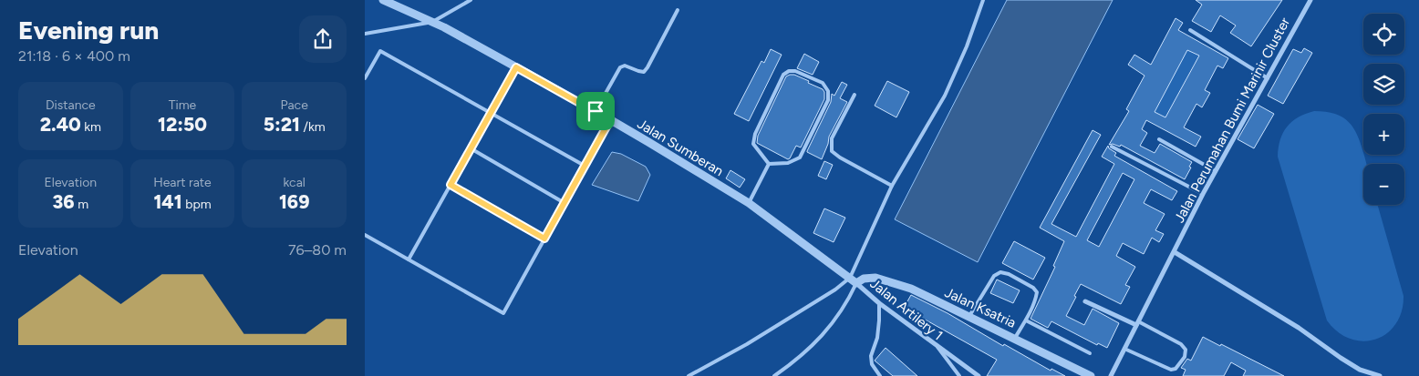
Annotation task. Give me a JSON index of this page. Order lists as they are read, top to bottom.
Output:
{
  "streets": {
    "street": [
      "Jalan Perumahan Bumi Marinir Cluster",
      "Jalan Sumberan",
      "Jalan Ksatria",
      "Jalan Artilery 1"
    ]
  },
  "crossings": [
    ["Jalan Sumberan", "Jalan Ksatria"],
    ["Jalan Sumberan", "Jalan Artilery 1"],
    ["Jalan Ksatria", "Jalan Artilery 1"]
  ],
  "page": {
    "heading": ["Evening run", "21:18 · 6 × 400 m"],
    "map_buttons": ["+", "−"],
    "stats": [
      ["Distance", "2.40 km"],
      ["Time", "12:50"],
      ["Pace", "5:21 /km"],
      ["Elevation", "36 m"],
      ["Heart rate", "141 bpm"],
      ["kcal", "169"]
    ],
    "chart": ["Elevation", "76–80 m"]
  }
}
